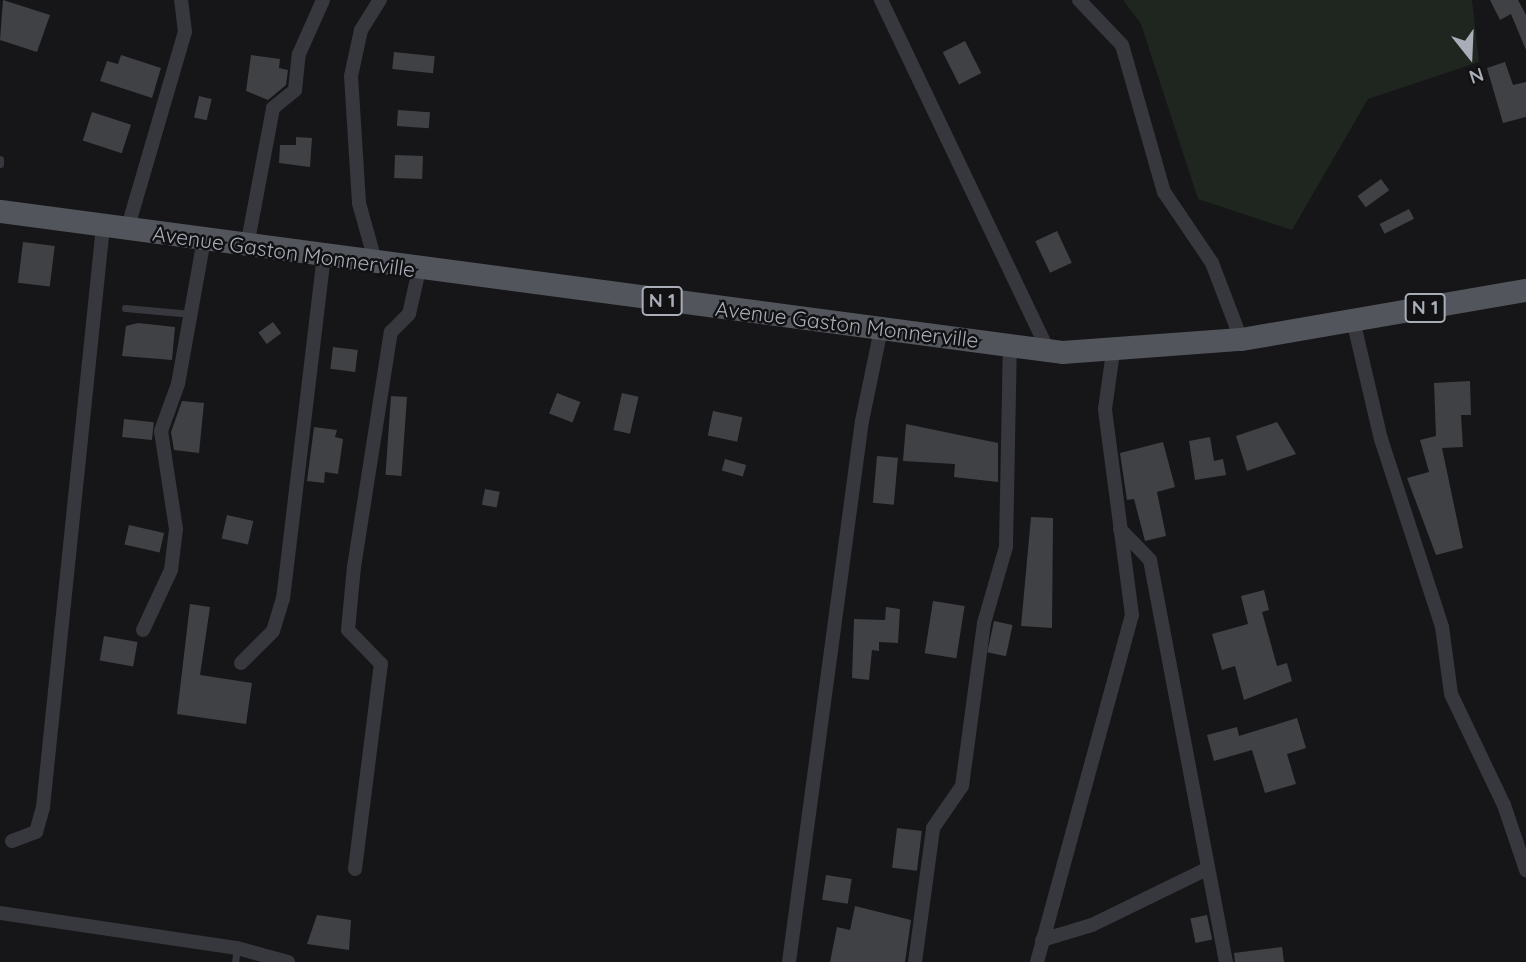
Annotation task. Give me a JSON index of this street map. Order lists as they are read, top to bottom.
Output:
{
  "streets": {
    "main road": ["Avenue Gaston Monnerville", "N 1"]
  },
  "north": "bottom"
}
